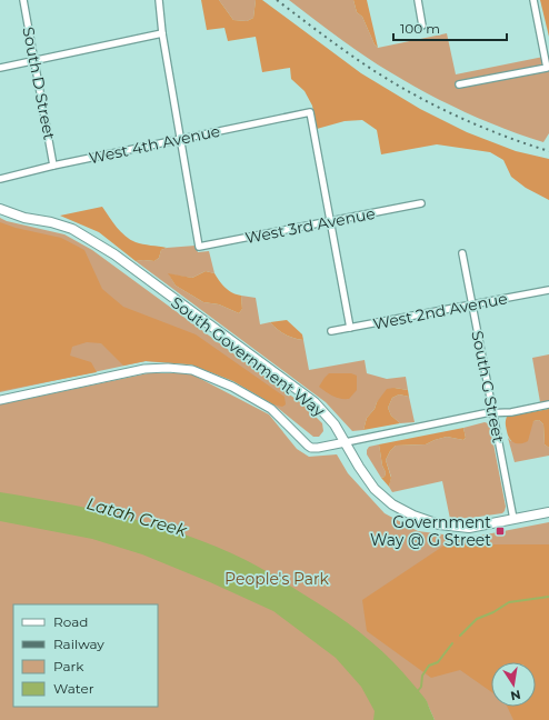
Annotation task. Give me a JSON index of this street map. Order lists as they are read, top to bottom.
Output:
{
  "streets": {
    "main road": ["South Government Way"],
    "street": [
      "South D Street",
      "West 4th Avenue",
      "West 3rd Avenue",
      "West 2nd Avenue",
      "South G Street"
    ]
  },
  "crossings": [
    ["South D Street", "West 4th Avenue"],
    ["West 4th Avenue", "West 3rd Avenue"],
    ["West 2nd Avenue", "South G Street"],
    ["South Government Way", "South G Street"]
  ],
  "water": ["Latah Creek"],
  "parks": ["People's Park"],
  "places": {
    "transit": ["Government Way @ G Street"]
  },
  "legend": [
    "Road",
    "Railway",
    "Park",
    "Water"
  ],
  "scale_bar": "100 m",
  "north": "bottom"
}
